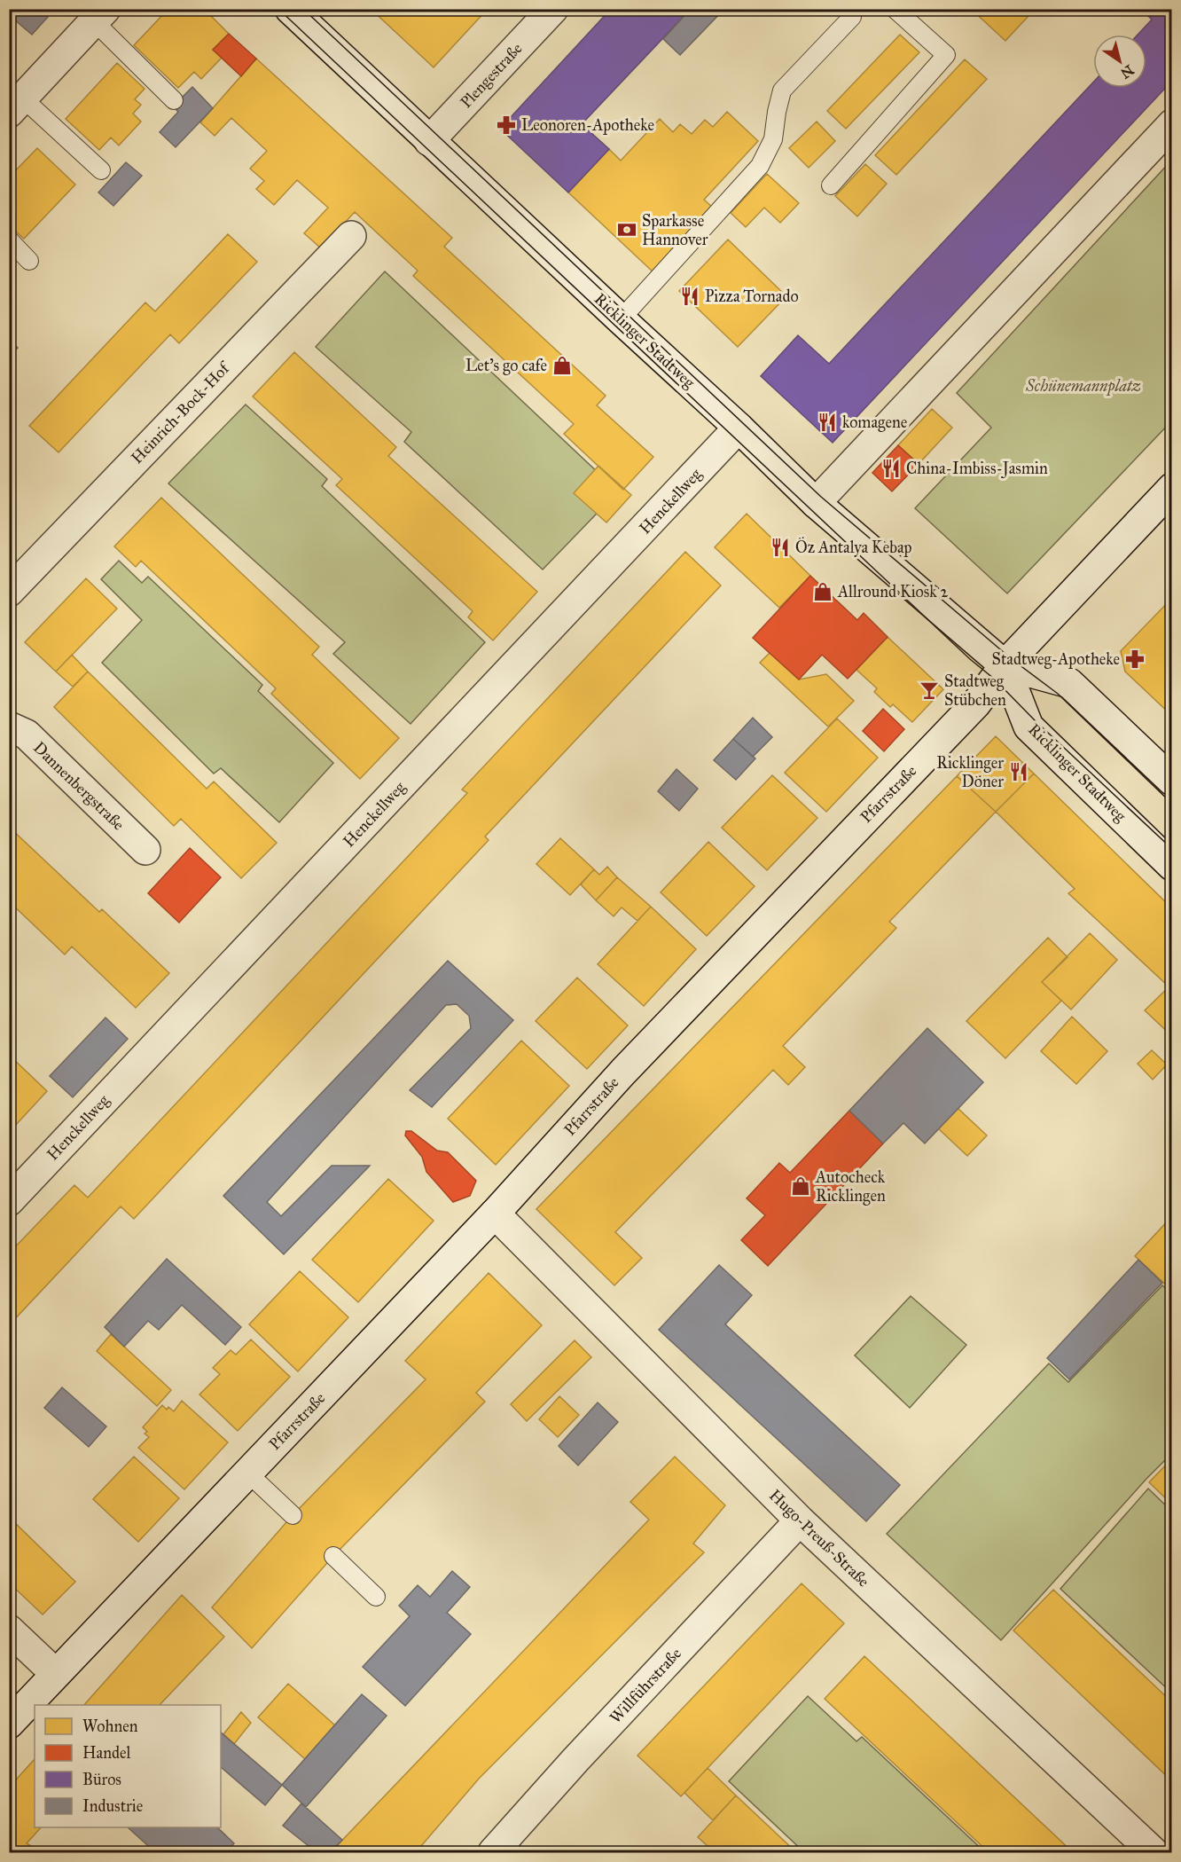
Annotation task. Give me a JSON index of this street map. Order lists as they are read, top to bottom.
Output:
{
  "streets": {
    "street": [
      "Plengestraße",
      "Ricklinger Stadtweg",
      "Heinrich-Bock-Hof",
      "Henckellweg",
      "Dannenbergstraße",
      "Pfarrstraße",
      "Hugo-Preuß-Straße",
      "Willführstraße"
    ]
  },
  "crossings": [
    ["Plengestraße", "Ricklinger Stadtweg"],
    ["Ricklinger Stadtweg", "Henckellweg"],
    ["Ricklinger Stadtweg", "Pfarrstraße"],
    ["Pfarrstraße", "Hugo-Preuß-Straße"],
    ["Hugo-Preuß-Straße", "Willführstraße"]
  ],
  "parks": ["Schünemannplatz"],
  "places": {
    "pharmacy": ["Leonoren-Apotheke", "Stadtweg-Apotheke"],
    "bank": ["Sparkasse Hannover"],
    "restaurant": [
      "Pizza Tornado",
      "komagene",
      "China-Imbiss-Jasmin",
      "Öz Antalya Kebap",
      "Ricklinger Döner"
    ],
    "shop": ["Let's go cafe", "Allround Kiosk 2", "Autocheck Ricklingen"],
    "bar": ["Stadtweg Stübchen"]
  },
  "legend": [
    "Wohnen",
    "Handel",
    "Büros",
    "Industrie"
  ],
  "north": "bottom right"
}
